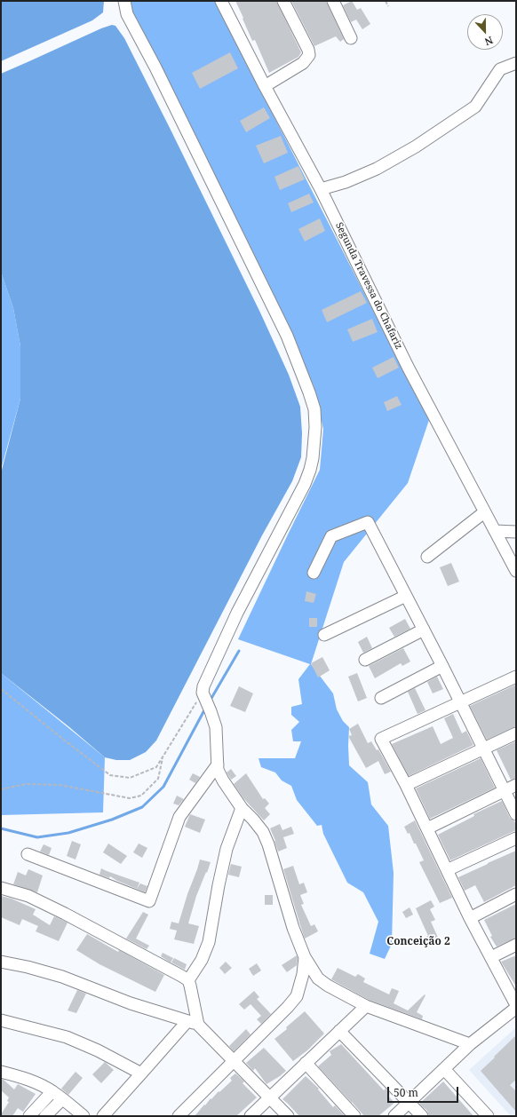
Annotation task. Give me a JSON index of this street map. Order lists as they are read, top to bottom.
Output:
{
  "streets": {
    "street": ["Segunda Travessa do Chafariz"]
  },
  "districts": ["Conceição 2"],
  "scale_bar": "50 m",
  "north": "bottom"
}
